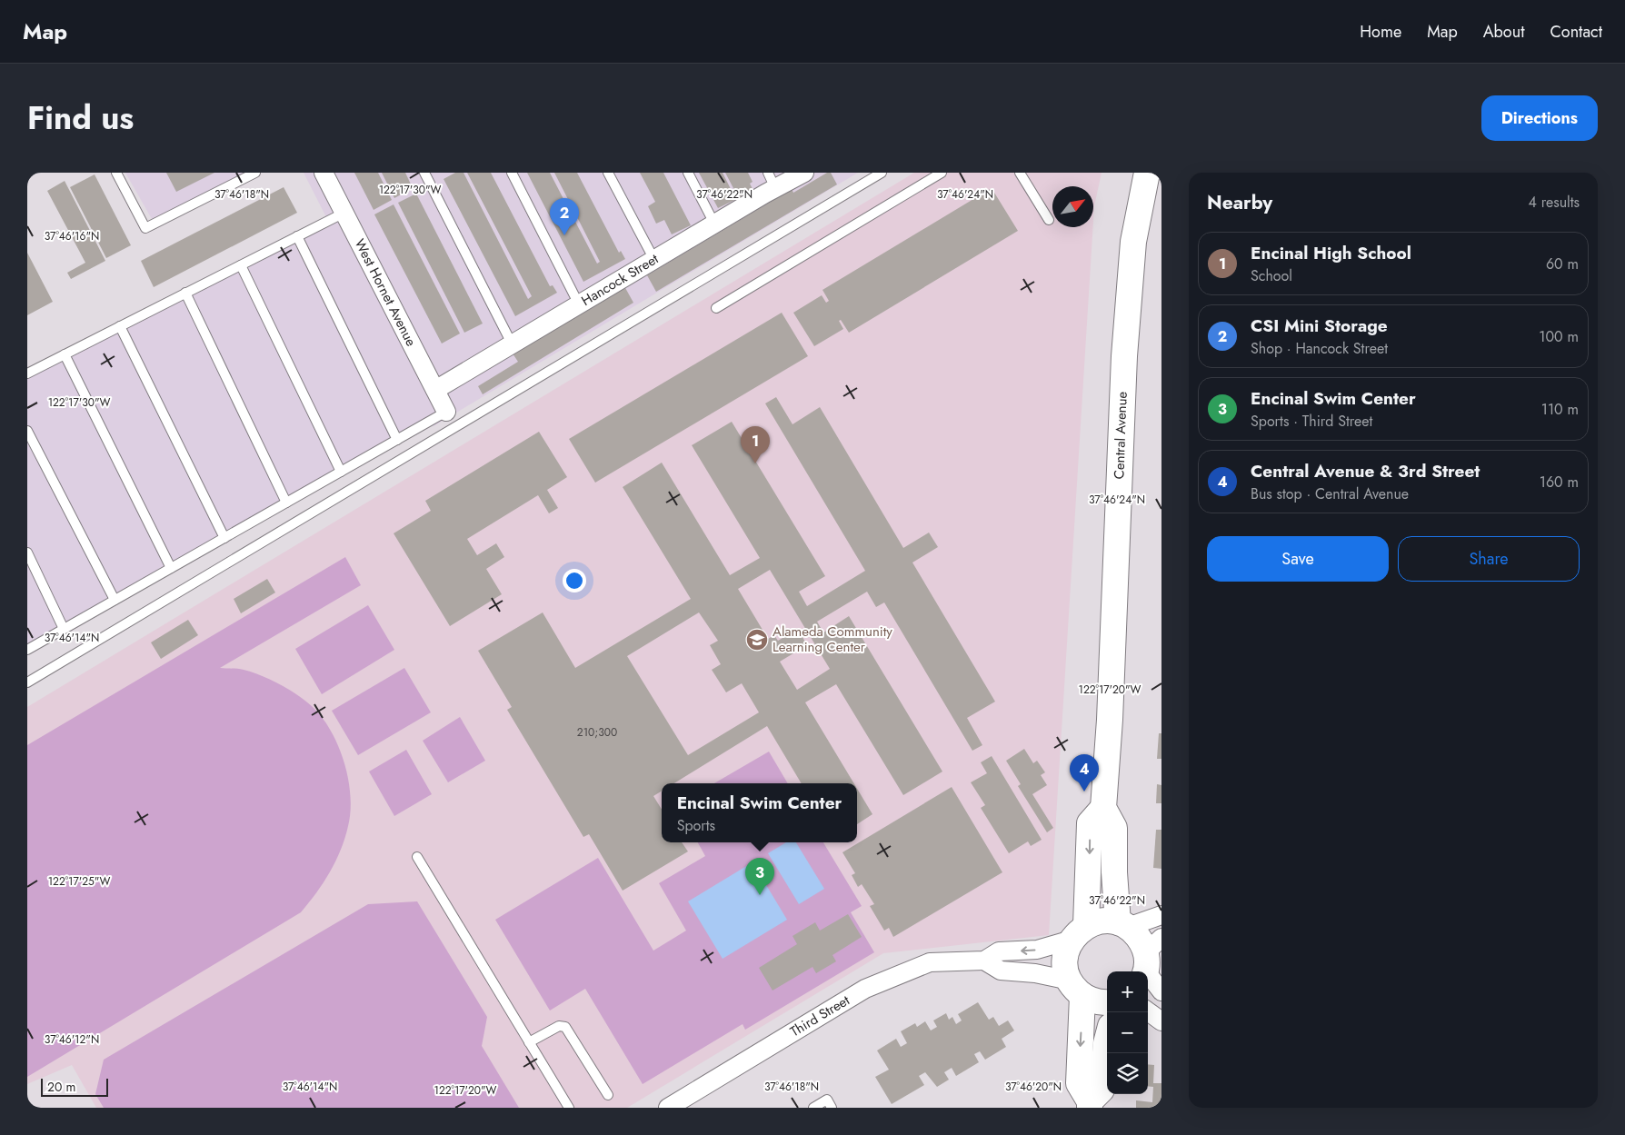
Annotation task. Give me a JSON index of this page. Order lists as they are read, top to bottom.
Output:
{
  "streets": {
    "street": [
      "Hancock Street",
      "West Hornet Avenue",
      "Central Avenue",
      "Third Street"
    ]
  },
  "crossings": [
    ["Hancock Street", "West Hornet Avenue"]
  ],
  "places": {
    "school or university": ["Alameda Community Learning Center"]
  },
  "house_numbers": ["210;300"],
  "scale_bar": "20 m",
  "north": "top right",
  "page": {
    "header": "Map",
    "nav": [
      "Home",
      "Map",
      "About",
      "Contact"
    ],
    "title": "Find us",
    "buttons": [
      "Directions",
      ["Save", "Share"]
    ],
    "heading": ["Nearby", "4 results"],
    "pins": [
      "2",
      "1",
      "4",
      "3"
    ],
    "list": [
      {
        "mark": "1",
        "name": "Encinal High School",
        "note": "School",
        "value": "60 m"
      },
      {
        "mark": "2",
        "name": "CSI Mini Storage",
        "note": "Shop · Hancock Street",
        "value": "100 m"
      },
      {
        "mark": "3",
        "name": "Encinal Swim Center",
        "note": "Sports · Third Street",
        "value": "110 m"
      },
      {
        "mark": "4",
        "name": "Central Avenue & 3rd Street",
        "note": "Bus stop · Central Avenue",
        "value": "160 m"
      }
    ],
    "popup": ["Encinal Swim Center", "Sports"],
    "map_buttons": ["+", "−"],
    "scale": "20 m"
  },
  "coordinates": [
    "122°17'30\"W",
    "37°46'18\"N",
    "37°46'22\"N",
    "37°46'24\"N",
    "37°46'16\"N",
    "37°46'14\"N",
    "122°17'20\"W",
    "122°17'25\"W",
    "37°46'12\"N",
    "37°46'20\"N"
  ]
}
